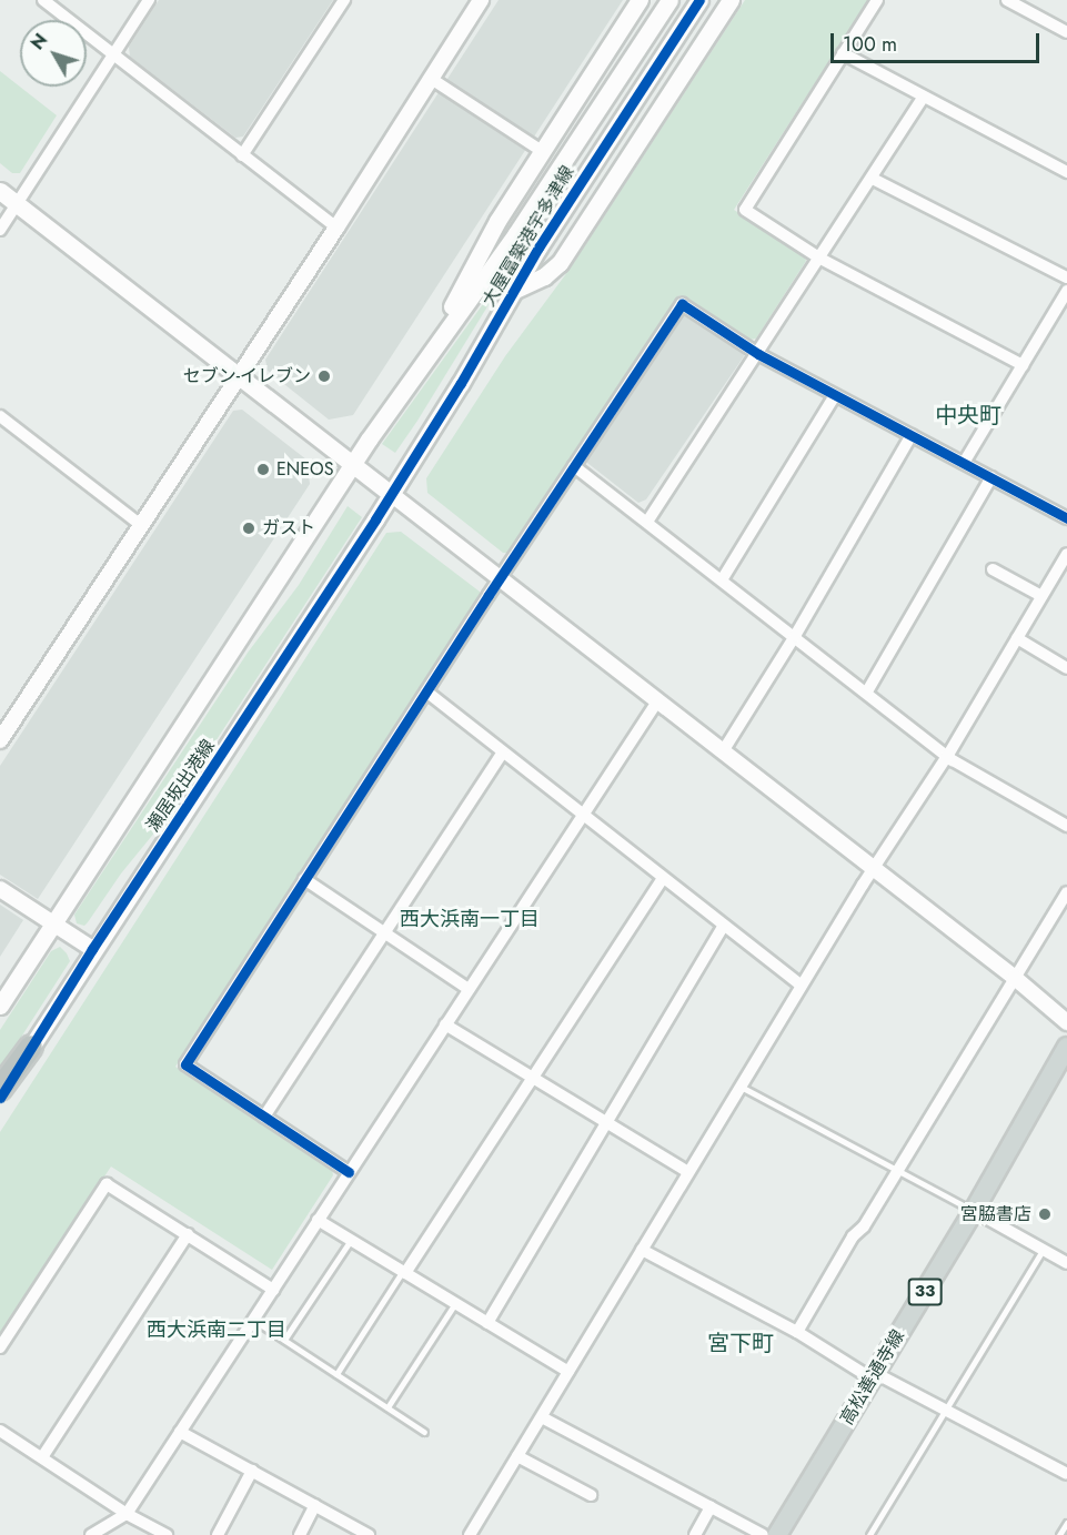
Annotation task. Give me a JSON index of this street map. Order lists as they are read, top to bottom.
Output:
{
  "streets": {
    "main road": [
      "大屋冨築港宇多津線",
      "瀬居坂出港線",
      "33",
      "高松善通寺線"
    ]
  },
  "crossings": [
    ["大屋冨築港宇多津線", "瀬居坂出港線"]
  ],
  "districts": [
    "中央町",
    "西大浜南一丁目",
    "西大浜南二丁目",
    "宮下町"
  ],
  "places": [
    "セブン-イレブン",
    "ENEOS",
    "ガスト",
    "宮脇書店"
  ],
  "scale_bar": "100 m",
  "north": "top left"
}
